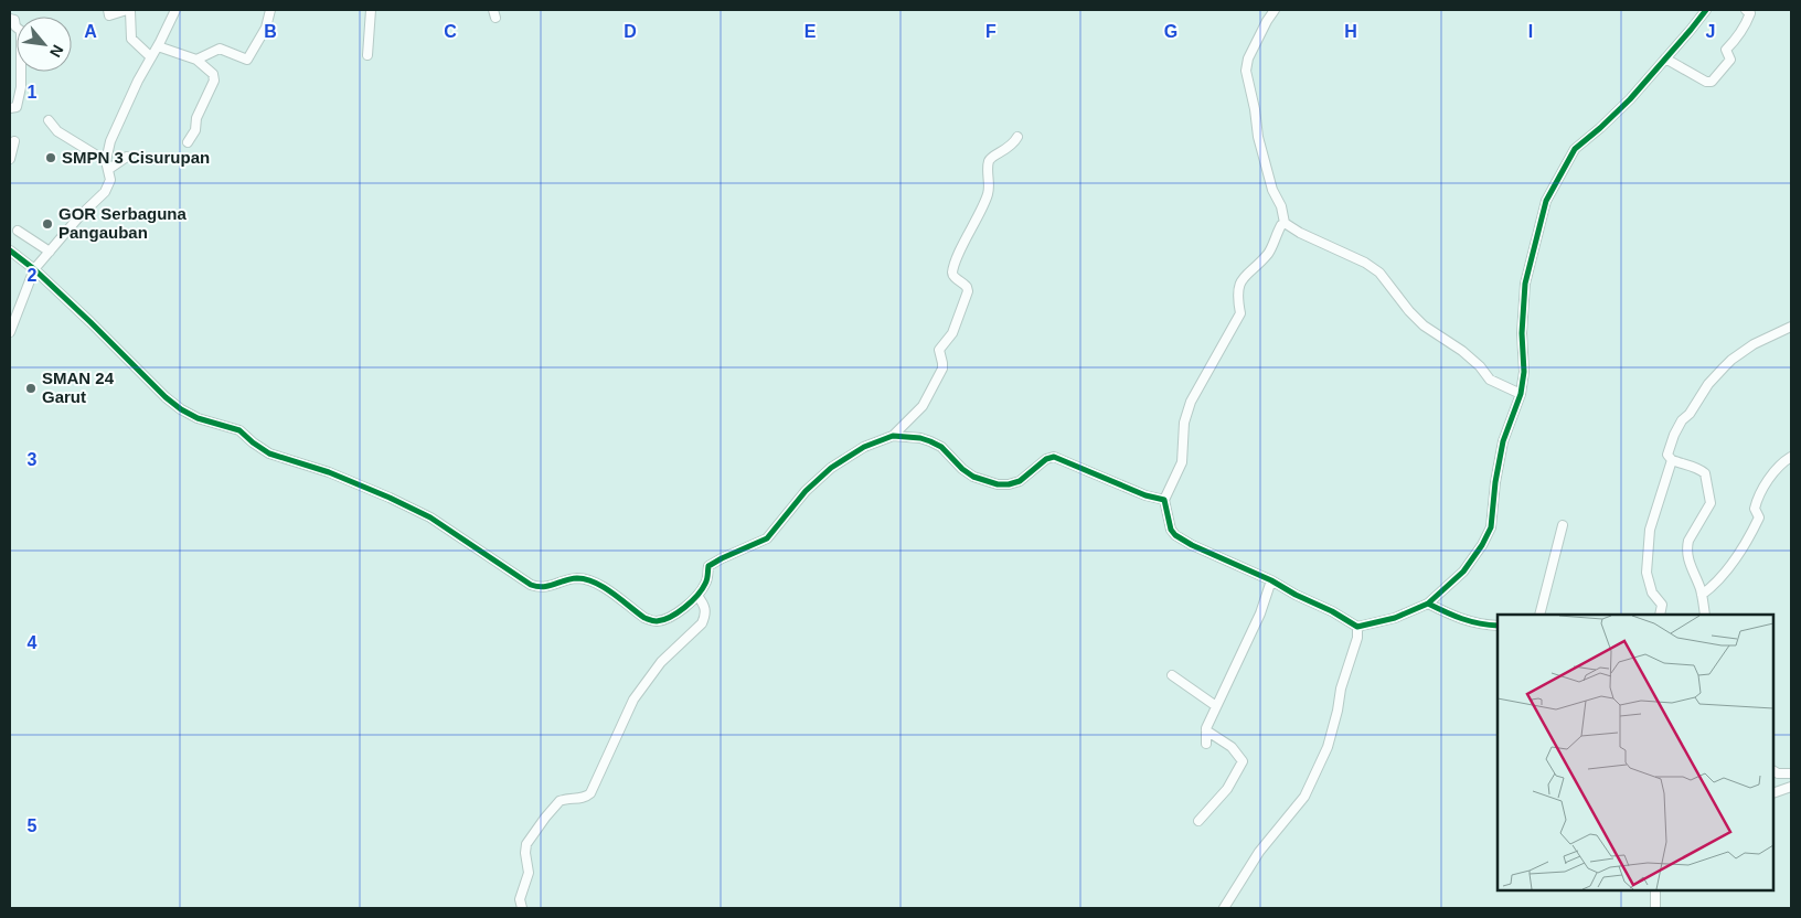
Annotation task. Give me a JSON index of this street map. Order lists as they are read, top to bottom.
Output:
{
  "places": ["SMPN 3 Cisurupan", "GOR Serbaguna Pangauban", "SMAN 24 Garut"],
  "north": "bottom right",
  "grid": {
    "columns": [
      "A",
      "B",
      "C",
      "D",
      "E",
      "F",
      "G",
      "H",
      "I",
      "J"
    ],
    "rows": [
      "1",
      "2",
      "3",
      "4",
      "5"
    ]
  }
}
